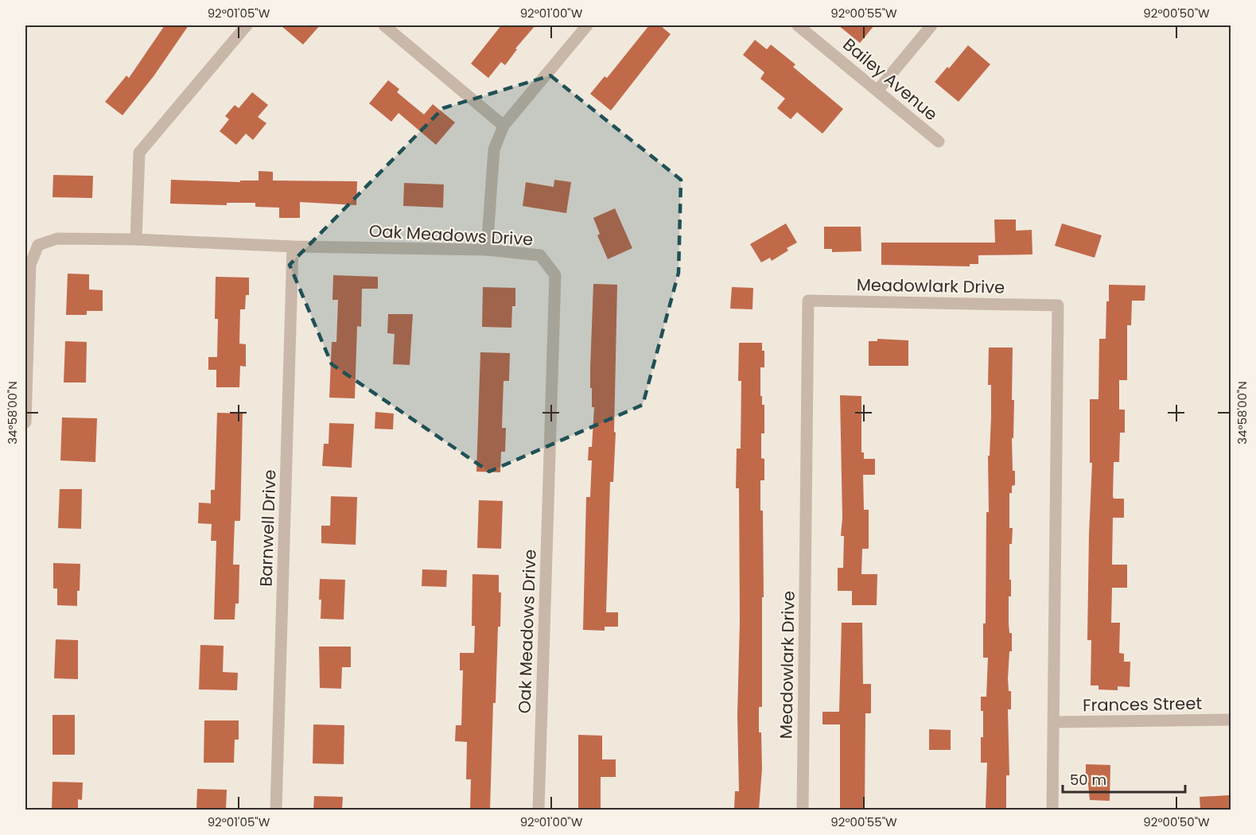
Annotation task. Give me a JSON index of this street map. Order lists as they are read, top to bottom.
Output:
{
  "streets": {
    "street": [
      "Bailey Avenue",
      "Oak Meadows Drive",
      "Meadowlark Drive",
      "Barnwell Drive",
      "Frances Street"
    ]
  },
  "crossings": [
    ["Oak Meadows Drive", "Barnwell Drive"],
    ["Meadowlark Drive", "Frances Street"]
  ],
  "scale_bar": "50 m",
  "coordinates": [
    "92°01'05\"W",
    "92°01'00\"W",
    "92°00'55\"W",
    "92°00'50\"W",
    "34°58'00\"N"
  ]
}
